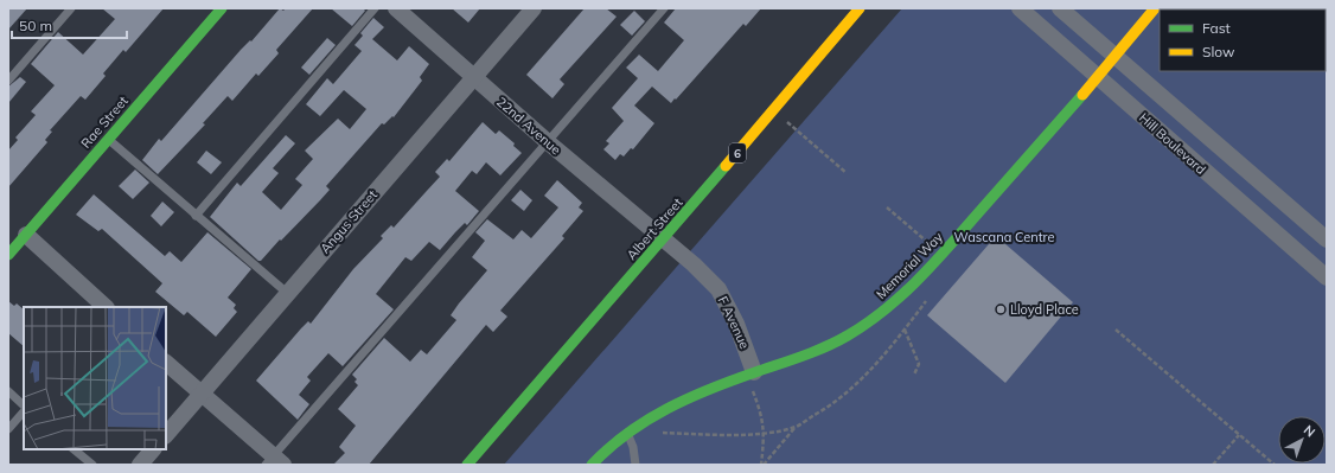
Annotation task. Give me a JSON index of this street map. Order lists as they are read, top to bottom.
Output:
{
  "streets": {
    "street": [
      "Rae Street",
      "22nd Avenue",
      "Hill Boulevard",
      "6",
      "Angus Street",
      "Albert Street",
      "Memorial Way",
      "F Avenue"
    ]
  },
  "crossings": [
    ["22nd Avenue", "Angus Street"],
    ["22nd Avenue", "Albert Street"],
    ["22nd Avenue", "F Avenue"],
    ["Hill Boulevard", "Memorial Way"],
    ["Albert Street", "F Avenue"],
    ["Memorial Way", "F Avenue"]
  ],
  "parks": ["Wascana Centre"],
  "places": ["Lloyd Place"],
  "legend": ["Fast", "Slow"],
  "scale_bar": "50 m",
  "north": "top right"
}
